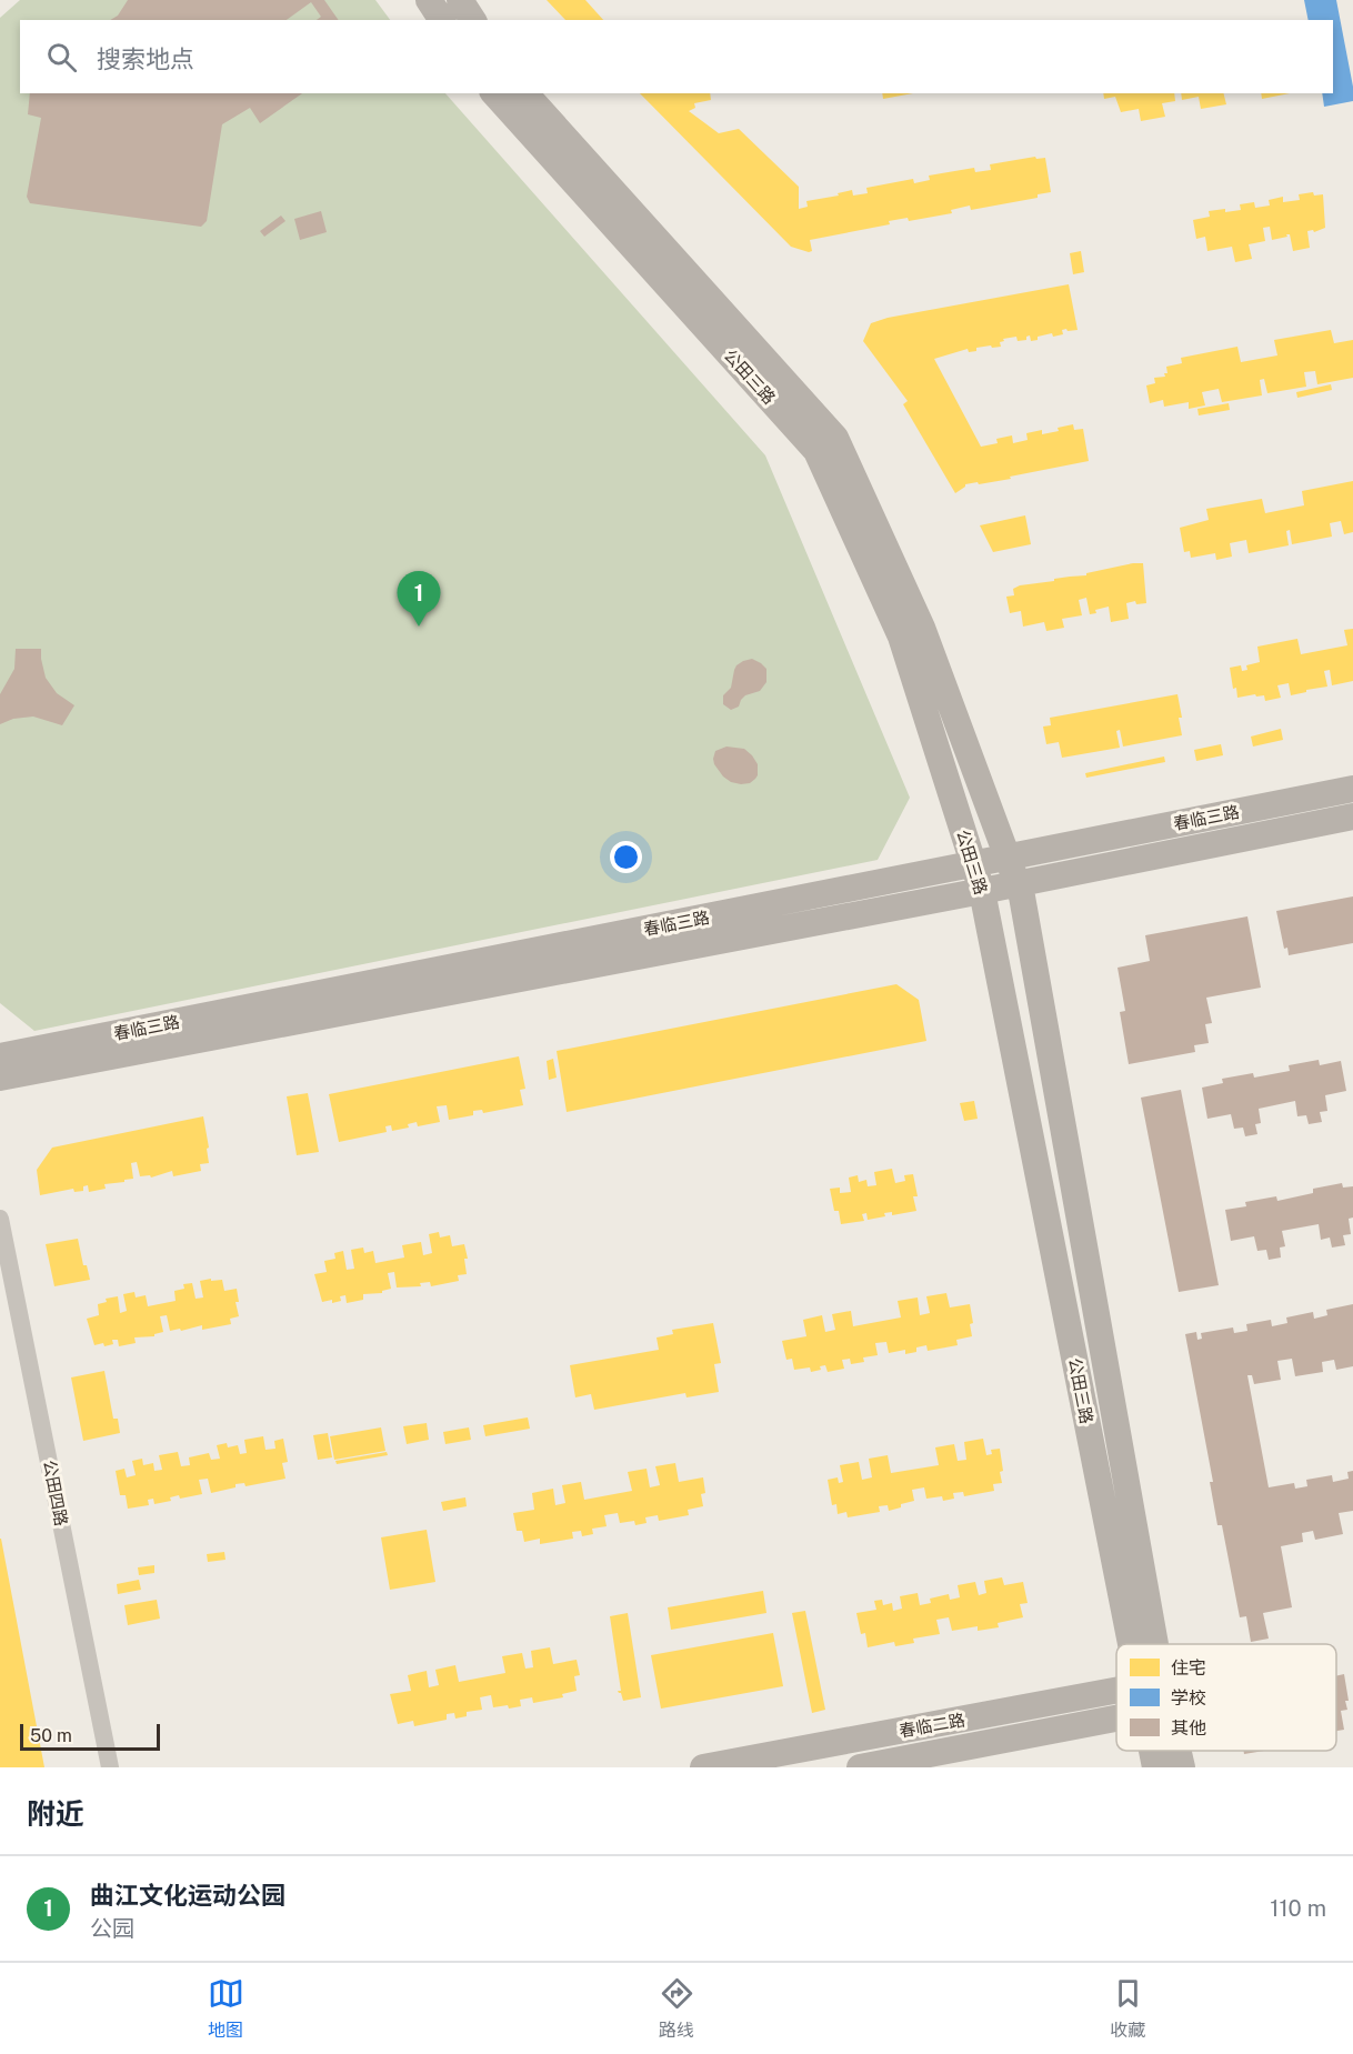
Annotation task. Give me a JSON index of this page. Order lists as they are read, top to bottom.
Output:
{
  "streets": {
    "street": [
      "公田三路",
      "春临三路",
      "公田四路",
      "春临二路"
    ]
  },
  "crossings": [
    ["公田三路", "春临三路"]
  ],
  "legend": ["住宅", "学校", "其他"],
  "scale_bar": "50 m",
  "page": {
    "search": "搜索地点",
    "pins": "1",
    "scale": "50 m",
    "heading": "附近",
    "list": [
      {
        "mark": "1",
        "name": "曲江文化运动公园",
        "note": "公园",
        "value": "110 m"
      }
    ],
    "nav": ["地图", "路线", "收藏"]
  }
}
